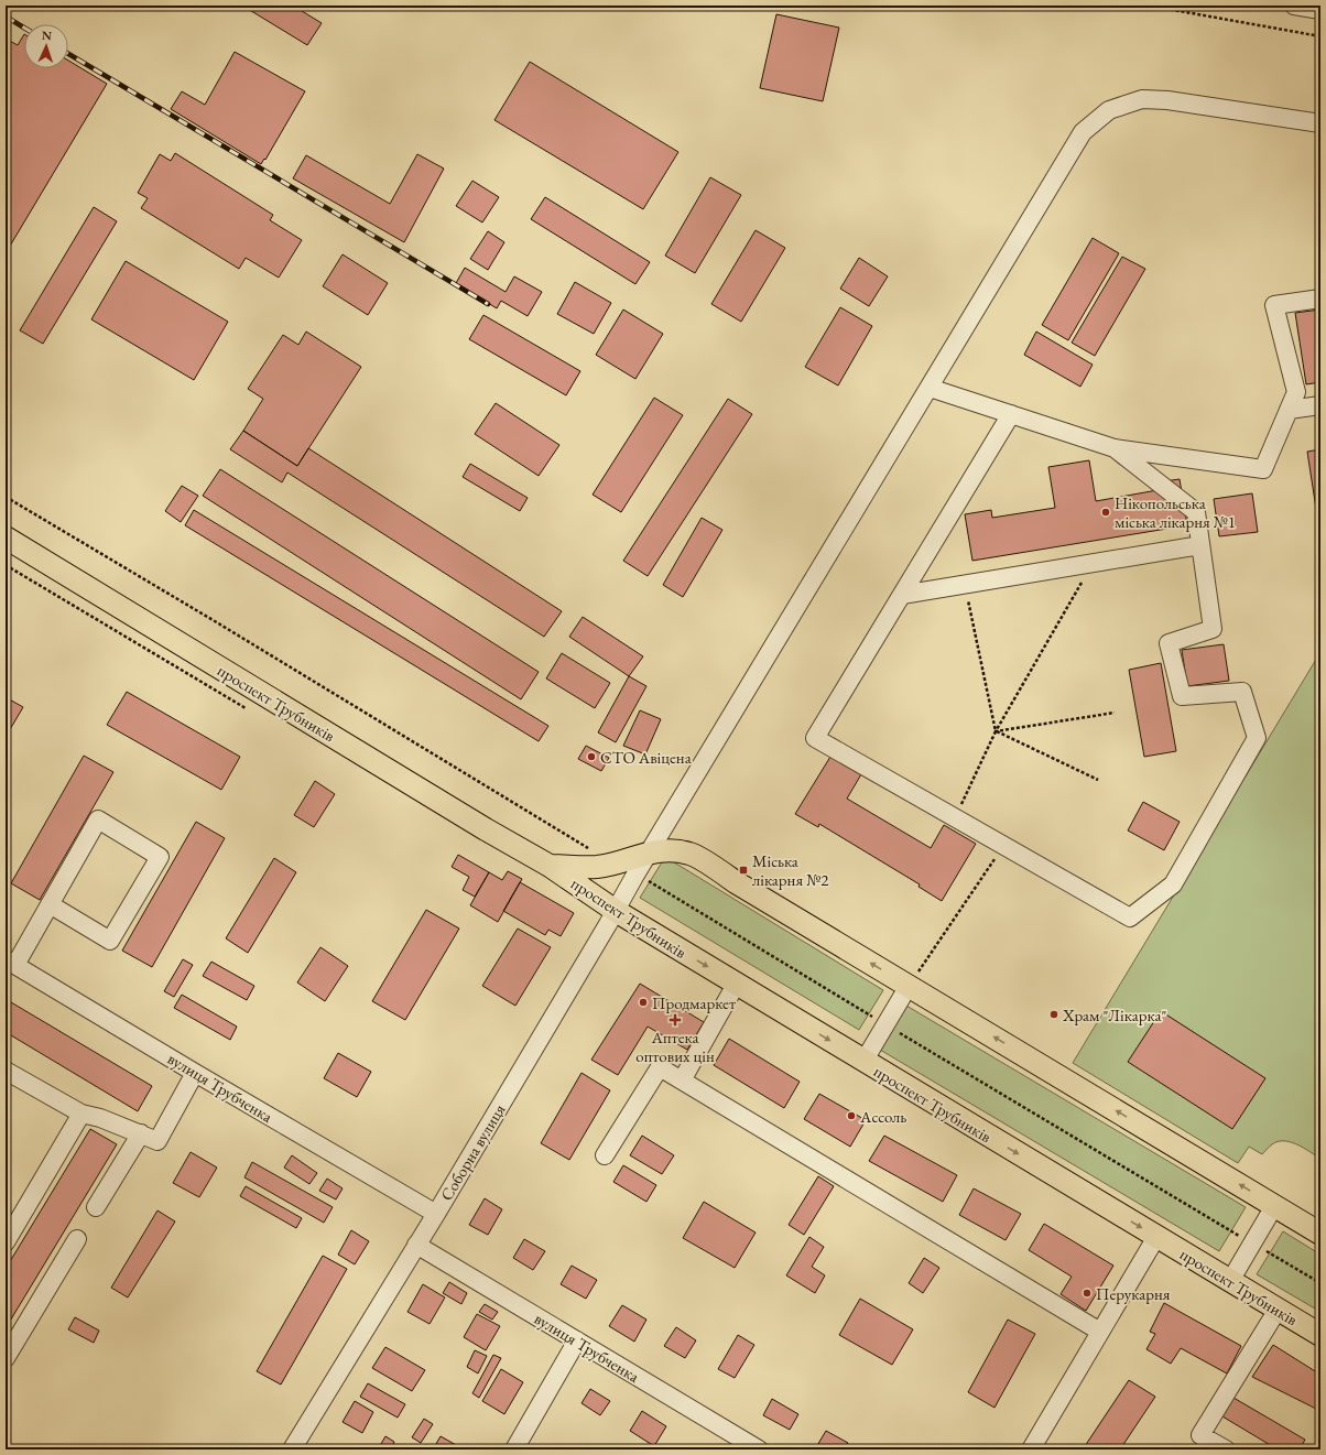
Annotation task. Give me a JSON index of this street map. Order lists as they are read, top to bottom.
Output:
{
  "streets": {
    "main road": ["проспект Трубників"],
    "street": ["вулиця Трубченка", "Соборна вулиця"]
  },
  "crossings": [
    ["проспект Трубників", "Соборна вулиця"],
    ["вулиця Трубченка", "Соборна вулиця"]
  ],
  "places": {
    "other": [
      "Нікопольська міська лікарня №1",
      "СТО Авіцена",
      "Продмаркет",
      "Храм \"Лікарка\"",
      "Ассоль",
      "Перукарня"
    ],
    "transit": ["Міська лікарня №2"],
    "health": ["Аптека оптових цін"]
  },
  "north": "top"
}
